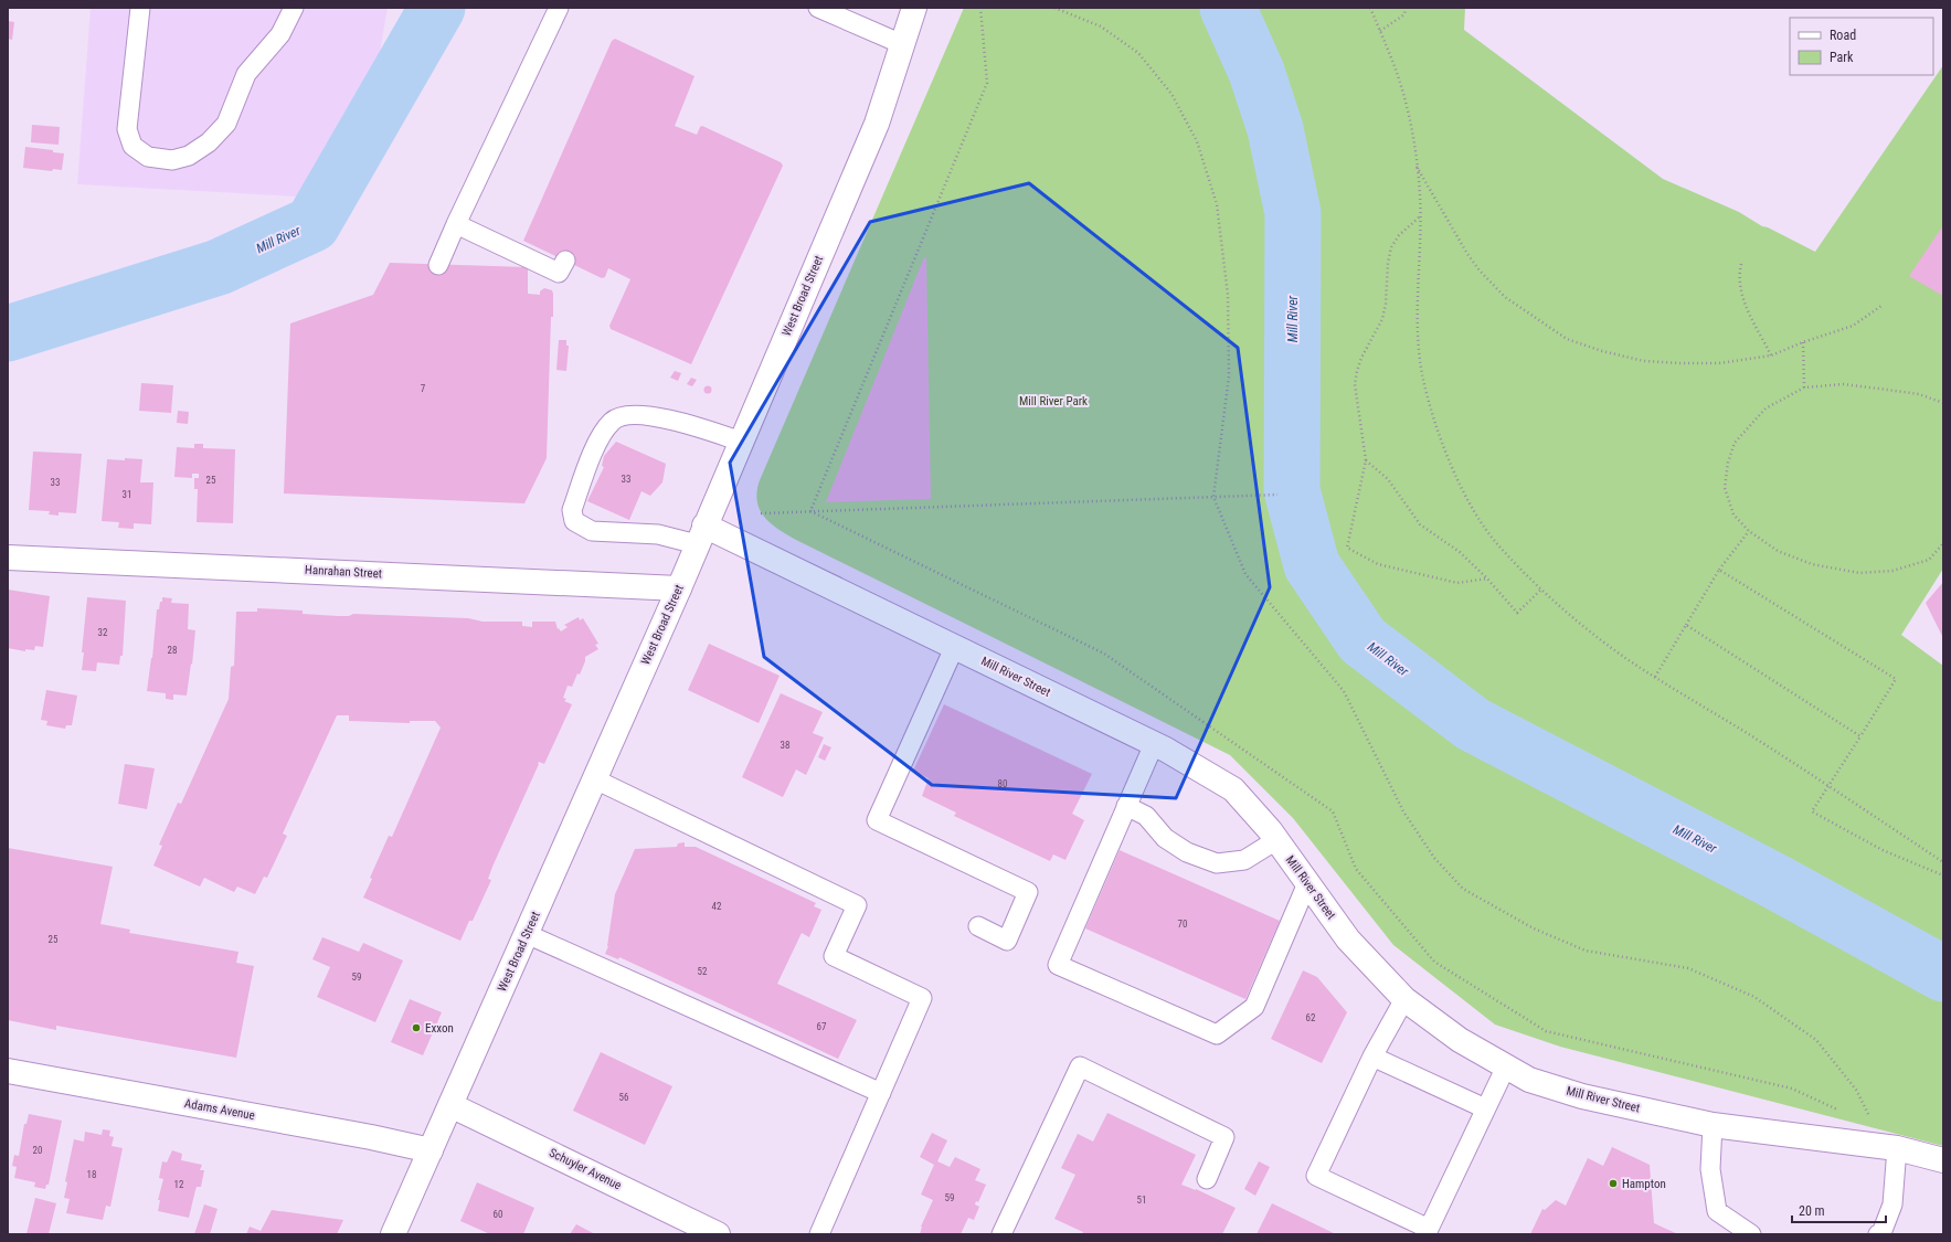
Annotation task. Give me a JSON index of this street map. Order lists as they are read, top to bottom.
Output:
{
  "streets": {
    "main road": [
      "West Broad Street",
      "Hanrahan Street",
      "Mill River Street",
      "Adams Avenue",
      "Schuyler Avenue"
    ]
  },
  "crossings": [
    ["West Broad Street", "Hanrahan Street"],
    ["West Broad Street", "Mill River Street"],
    ["West Broad Street", "Adams Avenue"],
    ["West Broad Street", "Schuyler Avenue"]
  ],
  "water": ["Mill River"],
  "parks": ["Mill River Park"],
  "places": ["Exxon", "Hampton"],
  "house_numbers": [
    "7",
    "33",
    "25",
    "33",
    "31",
    "32",
    "28",
    "38",
    "80",
    "42",
    "70",
    "25",
    "52",
    "59",
    "62",
    "67",
    "56",
    "20",
    "18",
    "12",
    "59",
    "51",
    "60"
  ],
  "legend": ["Road", "Park"],
  "scale_bar": "20 m"
}
